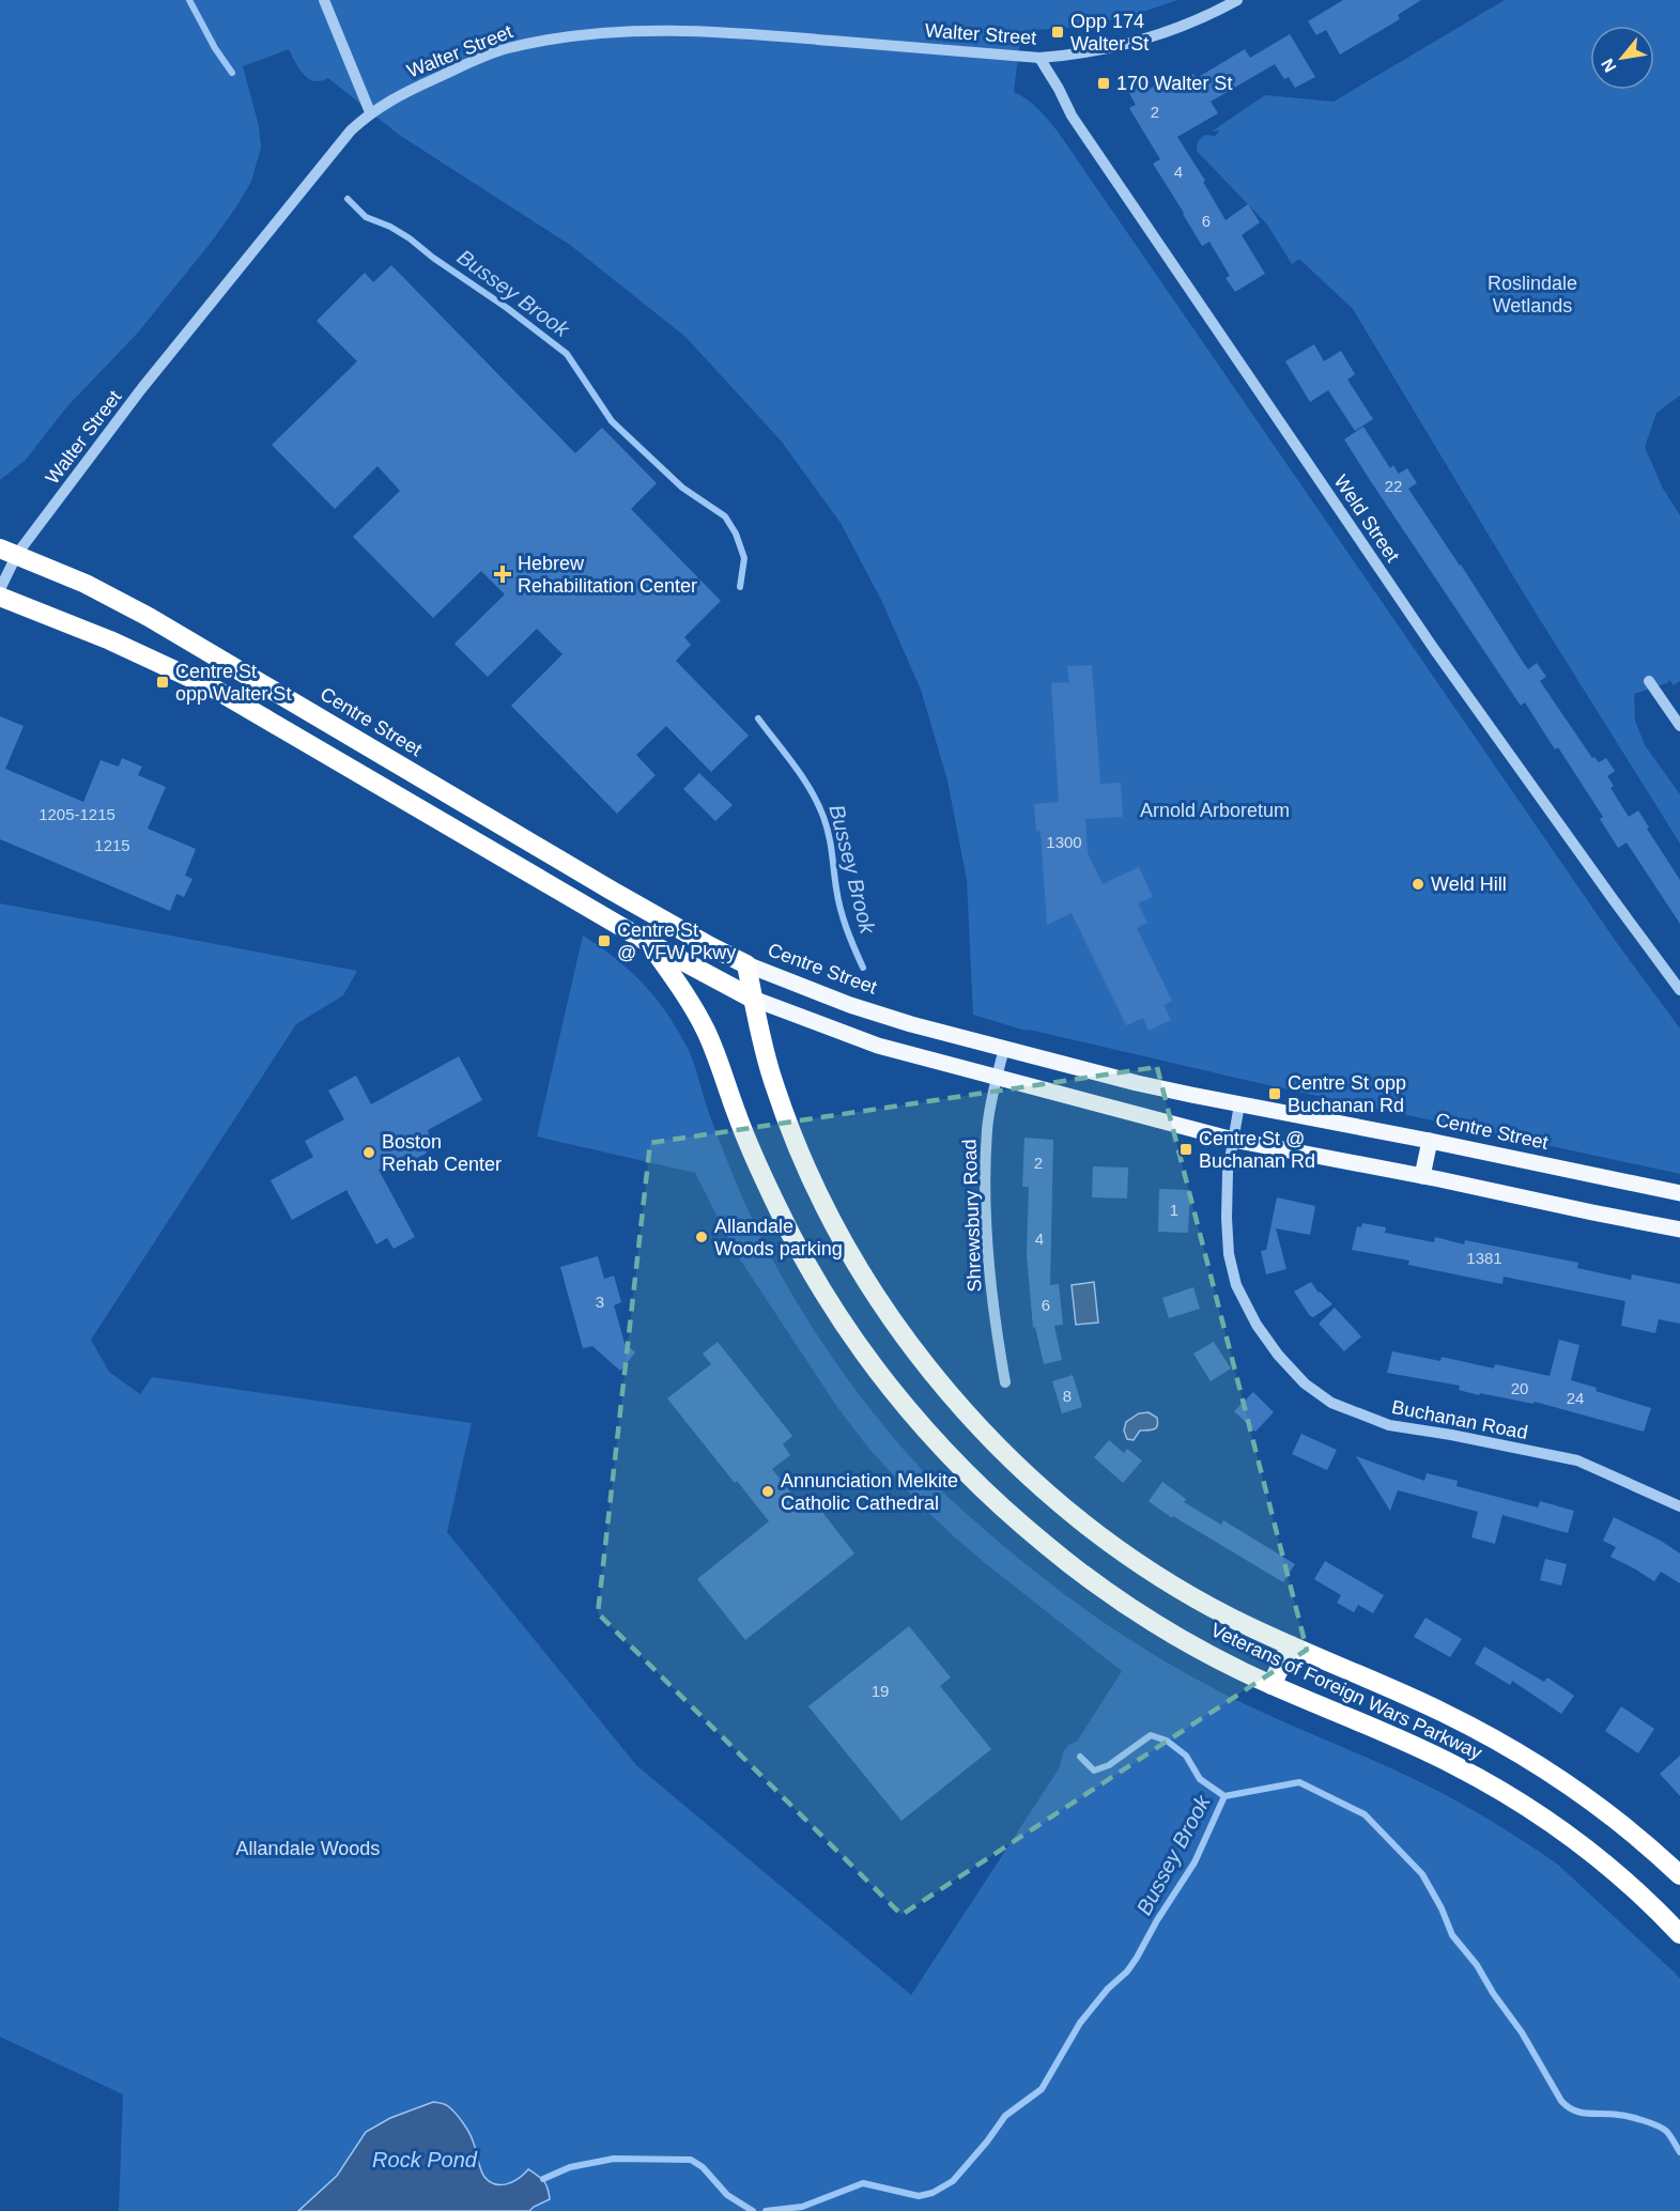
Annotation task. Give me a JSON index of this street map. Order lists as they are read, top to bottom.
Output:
{
  "streets": {
    "highway": ["Centre Street", "Veterans of Foreign Wars Parkway"],
    "street": [
      "Walter Street",
      "Weld Street",
      "Shrewsbury Road",
      "Buchanan Road"
    ]
  },
  "crossings": [
    ["Walter Street", "Weld Street"],
    ["Walter Street", "Centre Street"],
    ["Centre Street", "Shrewsbury Road"],
    ["Centre Street", "Buchanan Road"],
    ["Centre Street", "Veterans of Foreign Wars Parkway"]
  ],
  "water": ["Bussey Brook", "Rock Pond"],
  "parks": ["Roslindale Wetlands", "Arnold Arboretum", "Allandale Woods"],
  "places": {
    "transit": [
      "Opp 174 Walter St",
      "170 Walter St",
      "Centre St opp Walter St",
      "Centre St @ VFW Pkwy",
      "Centre St opp Buchanan Rd",
      "Centre St @ Buchanan Rd"
    ],
    "health": ["Hebrew Rehabilitation Center"],
    "other": [
      "Weld Hill",
      "Boston Rehab Center",
      "Allandale Woods parking",
      "Annunciation Melkite Catholic Cathedral"
    ]
  },
  "house_numbers": [
    "2",
    "4",
    "6",
    "22",
    "1205-1215",
    "1300",
    "1215",
    "2",
    "1",
    "4",
    "1381",
    "3",
    "6",
    "20",
    "8",
    "24",
    "19"
  ],
  "north": "bottom left"
}
